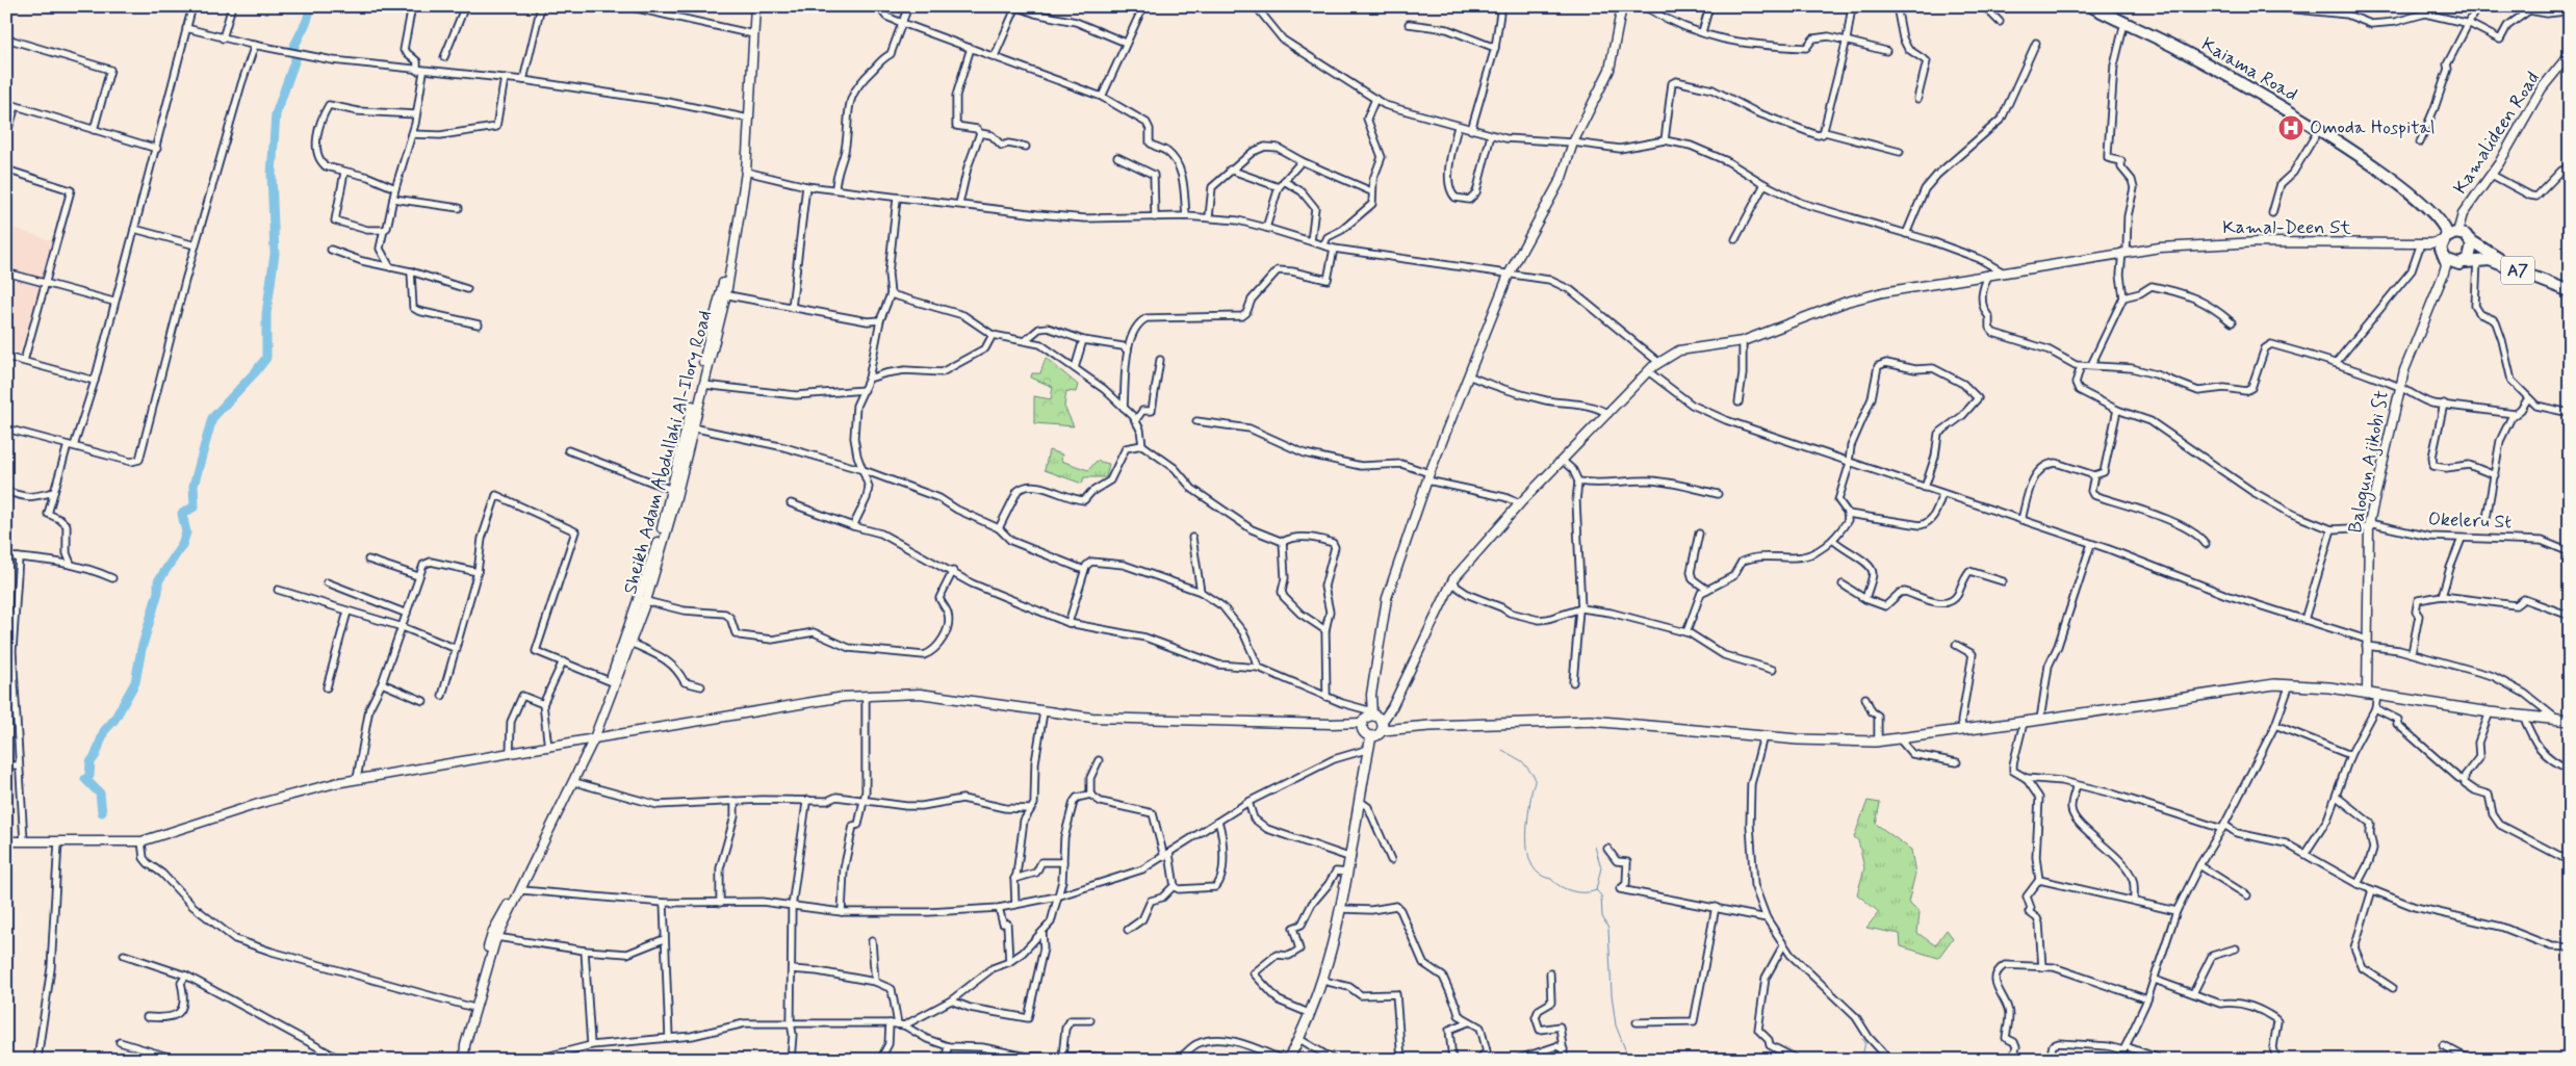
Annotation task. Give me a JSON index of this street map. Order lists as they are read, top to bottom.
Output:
{
  "streets": {
    "highway": ["Kaiama Road", "A7"],
    "street": [
      "Kamalideen Road",
      "Kamal-Deen St",
      "Sheikh Adam Abdullahi Al-Ilory Road",
      "Balogun Ajikobi St",
      "Okeleru St"
    ]
  },
  "crossings": [
    ["Kaiama Road", "Kamalideen Road"],
    ["Kaiama Road", "Kamal-Deen St"],
    ["Kaiama Road", "A7"],
    ["Kamalideen Road", "Kamal-Deen St"],
    ["Kamalideen Road", "A7"],
    ["Kamal-Deen St", "A7"],
    ["Balogun Ajikobi St", "Okeleru St"]
  ],
  "places": {
    "hospital": ["Omoda Hospital"]
  }
}
